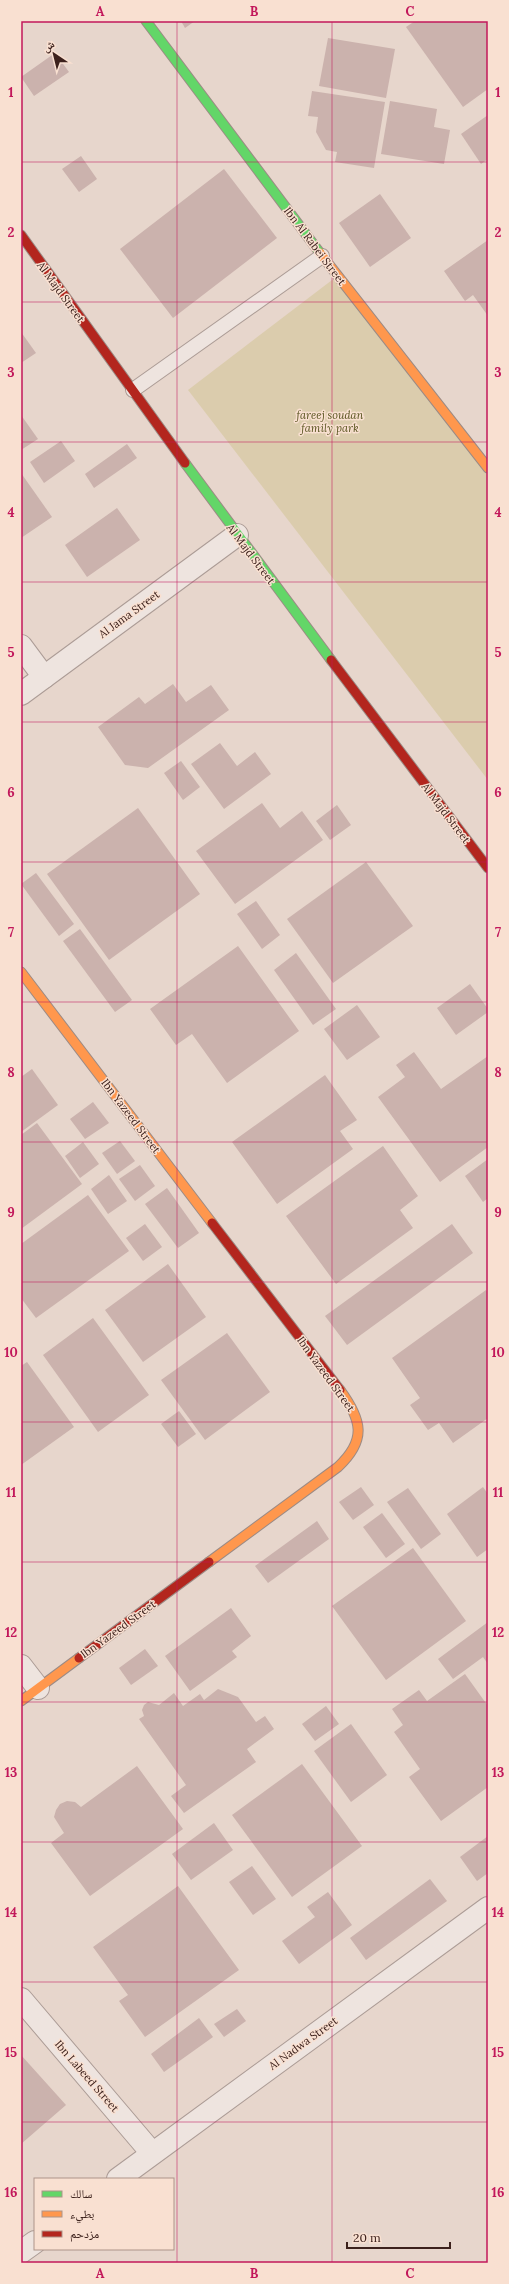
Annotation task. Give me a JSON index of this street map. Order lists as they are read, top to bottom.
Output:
{
  "streets": {
    "street": [
      "Ibn Al Rabei Street",
      "Al Majd Street",
      "Al Jama Street",
      "Ibn Yazeed Street",
      "Al Nadwa Street",
      "Ibn Labeed Street"
    ]
  },
  "crossings": [
    ["Al Majd Street", "Al Jama Street"],
    ["Al Nadwa Street", "Ibn Labeed Street"]
  ],
  "parks": ["fareej soudan family park"],
  "legend": ["سالك", "بطيء", "مزدحم"],
  "scale_bar": "20 m",
  "north": "top left",
  "grid": {
    "columns": ["A", "B", "C"],
    "rows": [
      "1",
      "2",
      "3",
      "4",
      "5",
      "6",
      "7",
      "8",
      "9",
      "10",
      "11",
      "12",
      "13",
      "14",
      "15",
      "16"
    ]
  }
}
